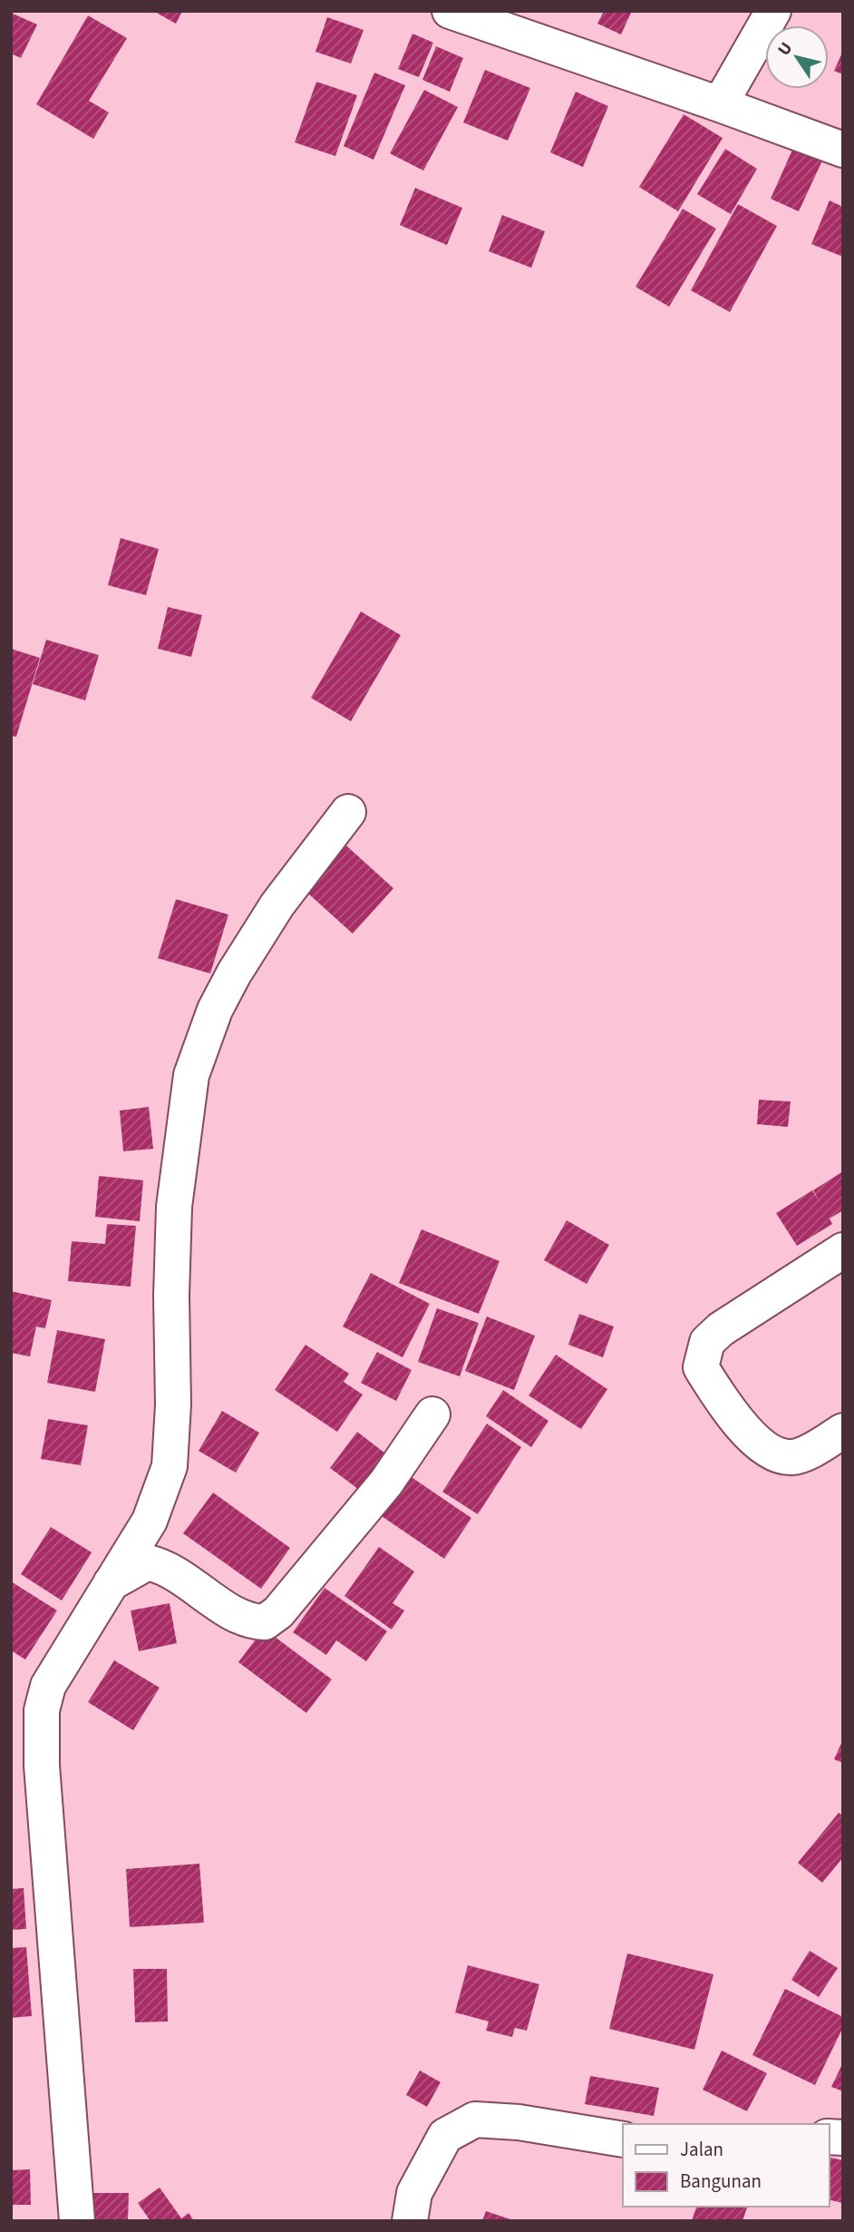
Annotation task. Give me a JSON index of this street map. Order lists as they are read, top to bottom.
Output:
{
  "legend": ["Jalan", "Bangunan"],
  "north": "top left"
}
